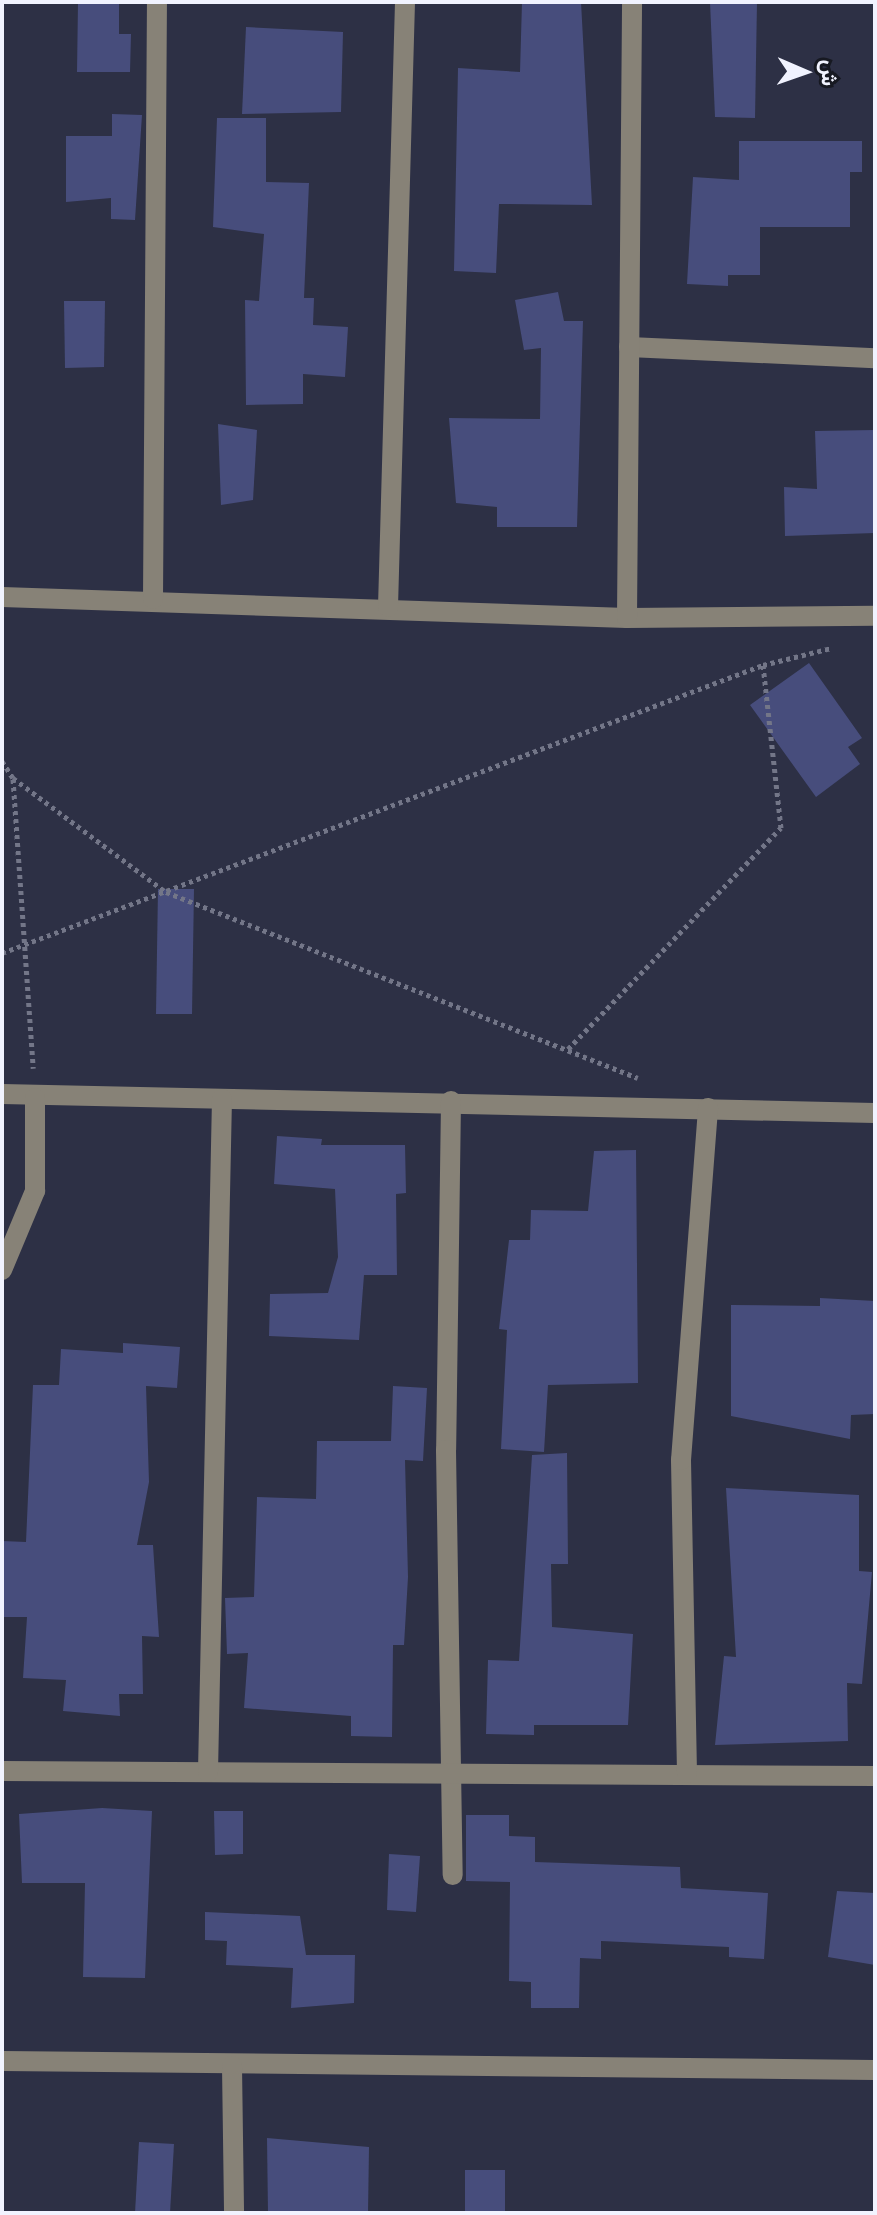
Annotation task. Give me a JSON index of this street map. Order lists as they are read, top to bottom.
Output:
{
  "north": "right"
}
